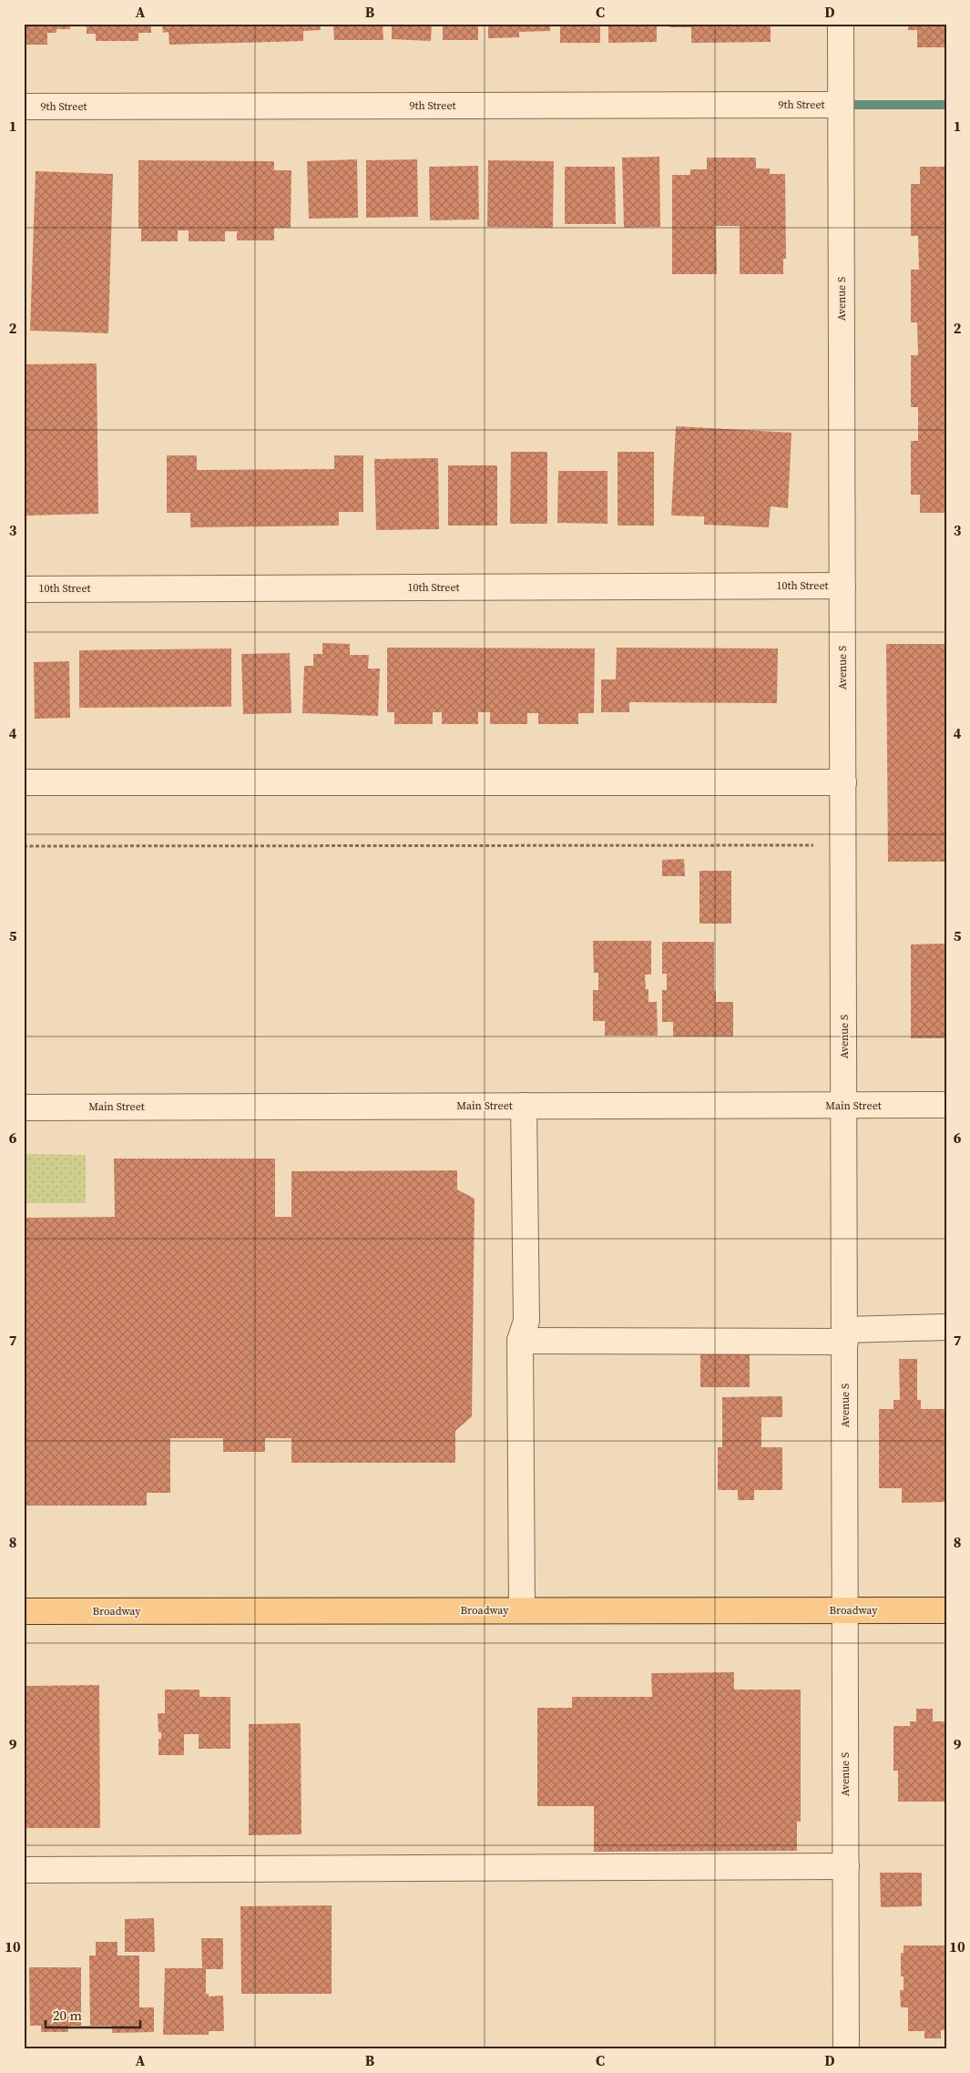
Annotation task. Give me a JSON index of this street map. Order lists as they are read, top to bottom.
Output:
{
  "streets": {
    "main road": ["Broadway"],
    "street": [
      "9th Street",
      "Avenue S",
      "10th Street",
      "Main Street"
    ]
  },
  "crossings": [
    ["9th Street", "Avenue S"],
    ["Avenue S", "10th Street"],
    ["Avenue S", "Main Street"],
    ["Avenue S", "Broadway"]
  ],
  "scale_bar": "20 m",
  "grid": {
    "columns": [
      "A",
      "B",
      "C",
      "D"
    ],
    "rows": [
      "1",
      "2",
      "3",
      "4",
      "5",
      "6",
      "7",
      "8",
      "9",
      "10"
    ]
  }
}
